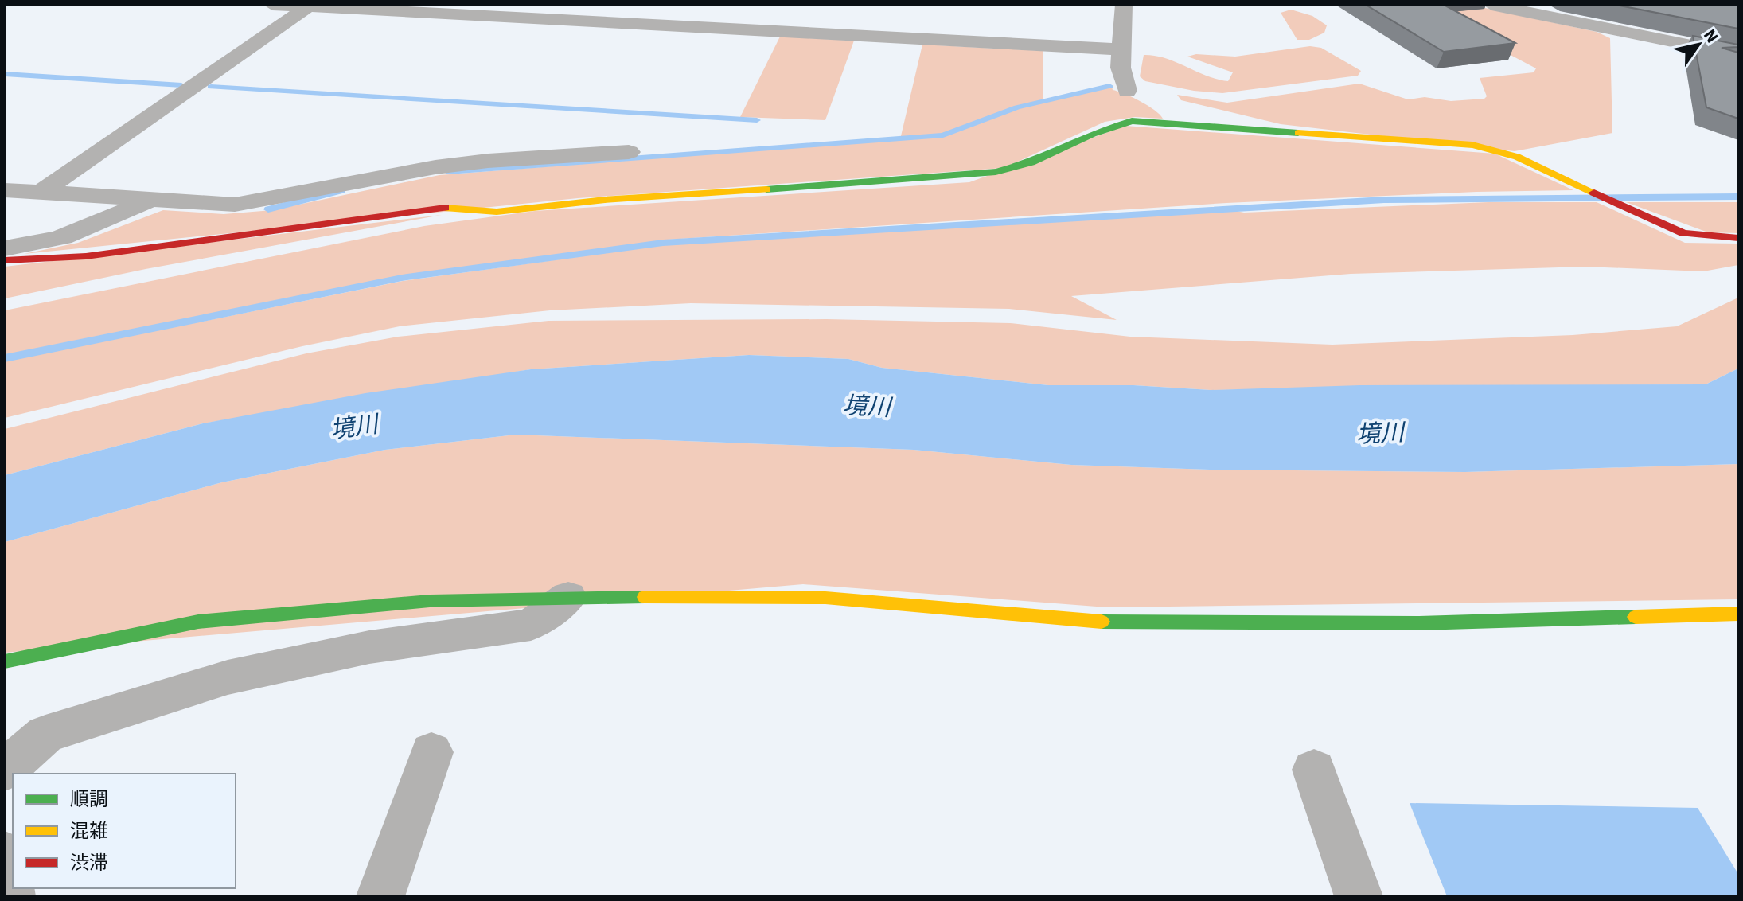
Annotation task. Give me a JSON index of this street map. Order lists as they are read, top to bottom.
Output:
{
  "water": ["境川"],
  "legend": ["順調", "混雑", "渋滞"],
  "north": "top right"
}
